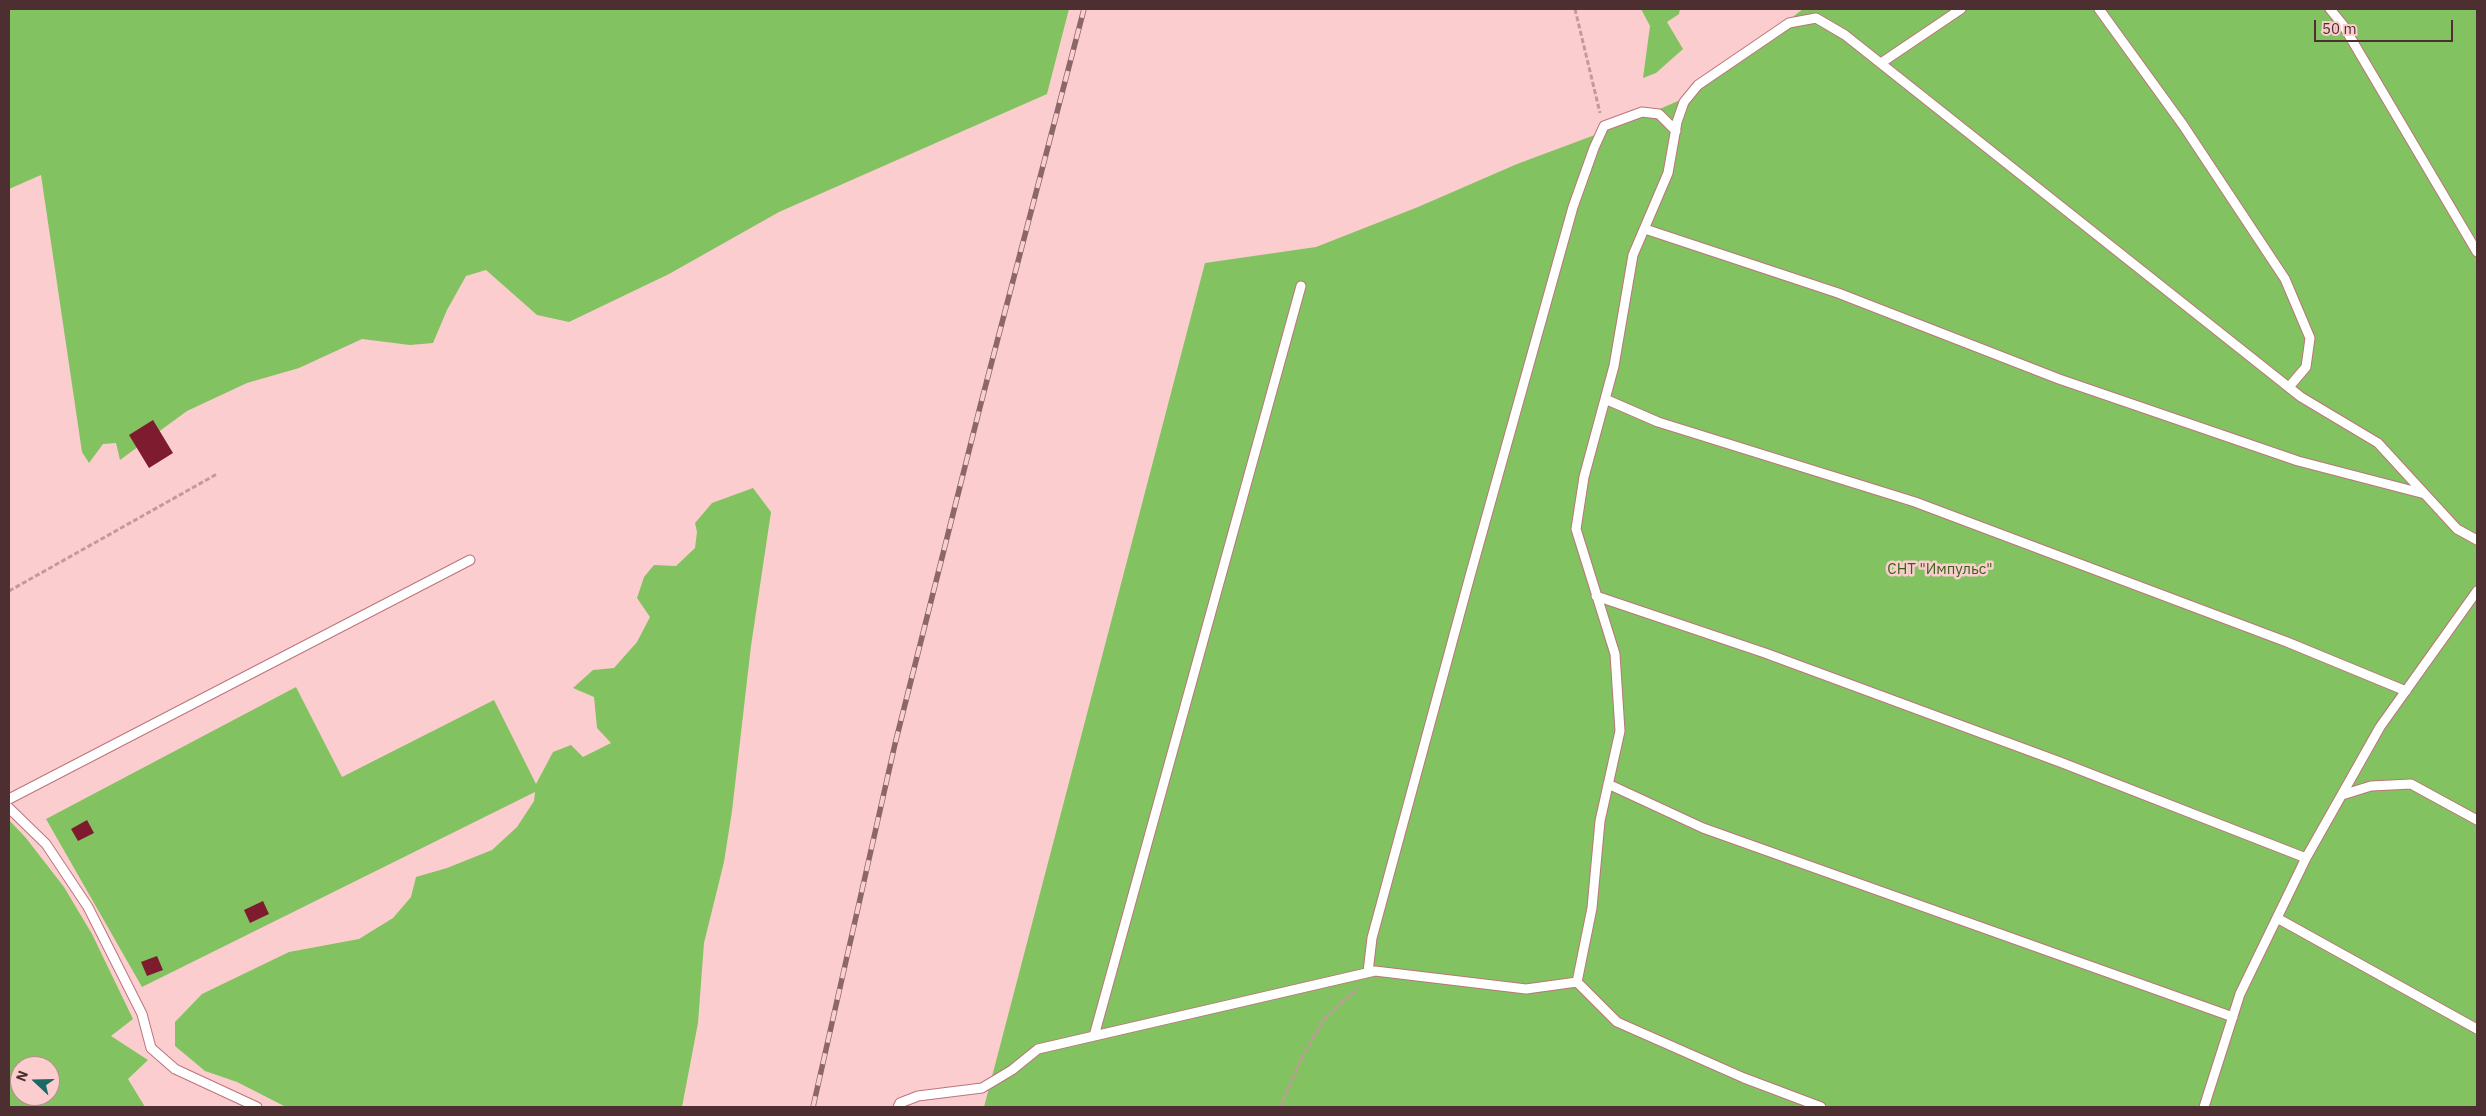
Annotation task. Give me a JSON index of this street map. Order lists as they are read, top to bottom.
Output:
{
  "parks": ["СНТ \"Импульс\""],
  "scale_bar": "50 m",
  "north": "left"
}
